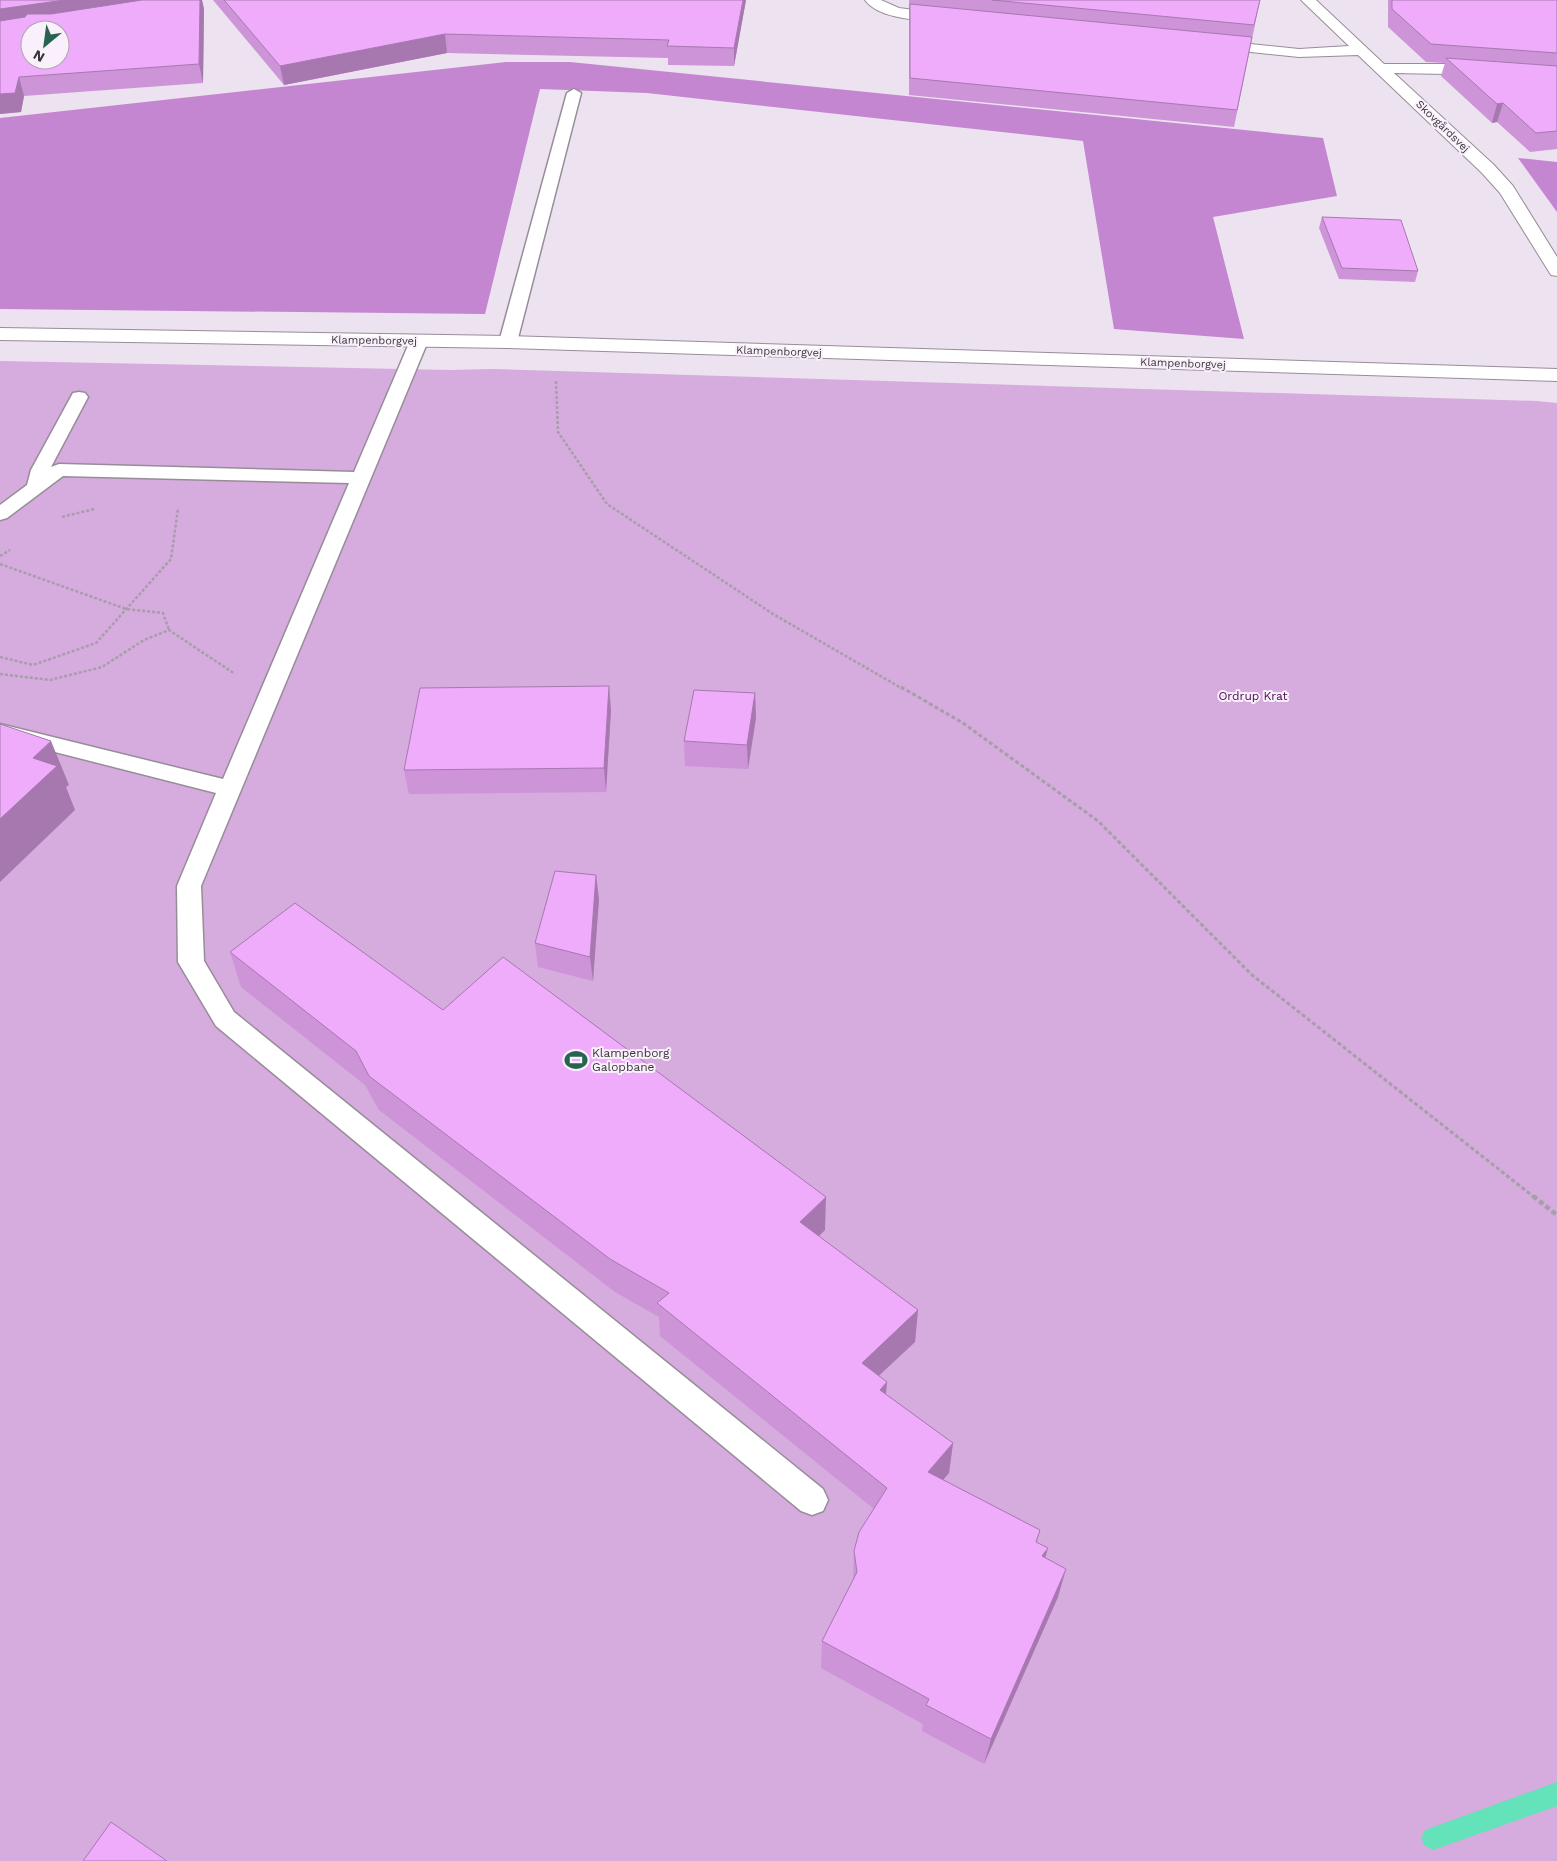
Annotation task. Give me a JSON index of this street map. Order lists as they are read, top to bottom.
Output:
{
  "streets": {
    "street": ["Skovgårdsvej", "Klampenborgvej"]
  },
  "parks": ["Ordrup Krat"],
  "places": {
    "sports": ["Klampenborg Galopbane"]
  },
  "north": "bottom left"
}
